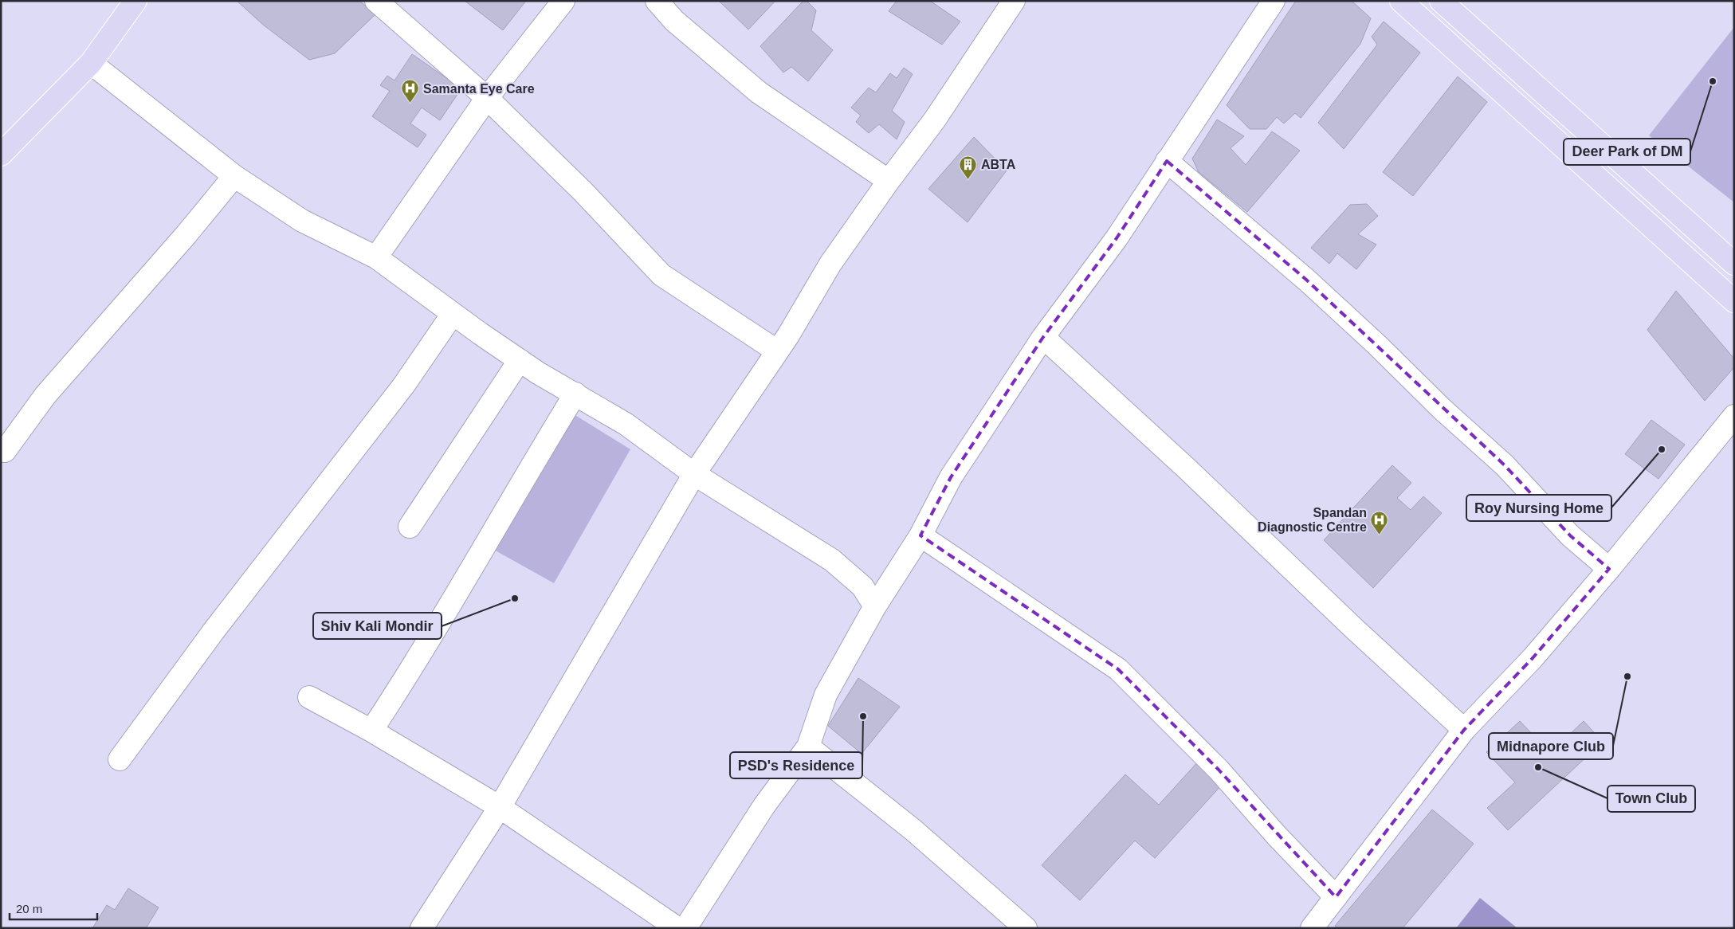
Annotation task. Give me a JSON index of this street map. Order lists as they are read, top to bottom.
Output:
{
  "places": {
    "other": [
      "Deer Park of DM",
      "Roy Nursing Home",
      "Shiv Kali Mondir",
      "Midnapore Club",
      "PSD's Residence",
      "Town Club"
    ],
    "hospital": ["Samanta Eye Care", "Spandan Diagnostic Centre"],
    "building": ["ABTA"]
  },
  "scale_bar": "20 m"
}
